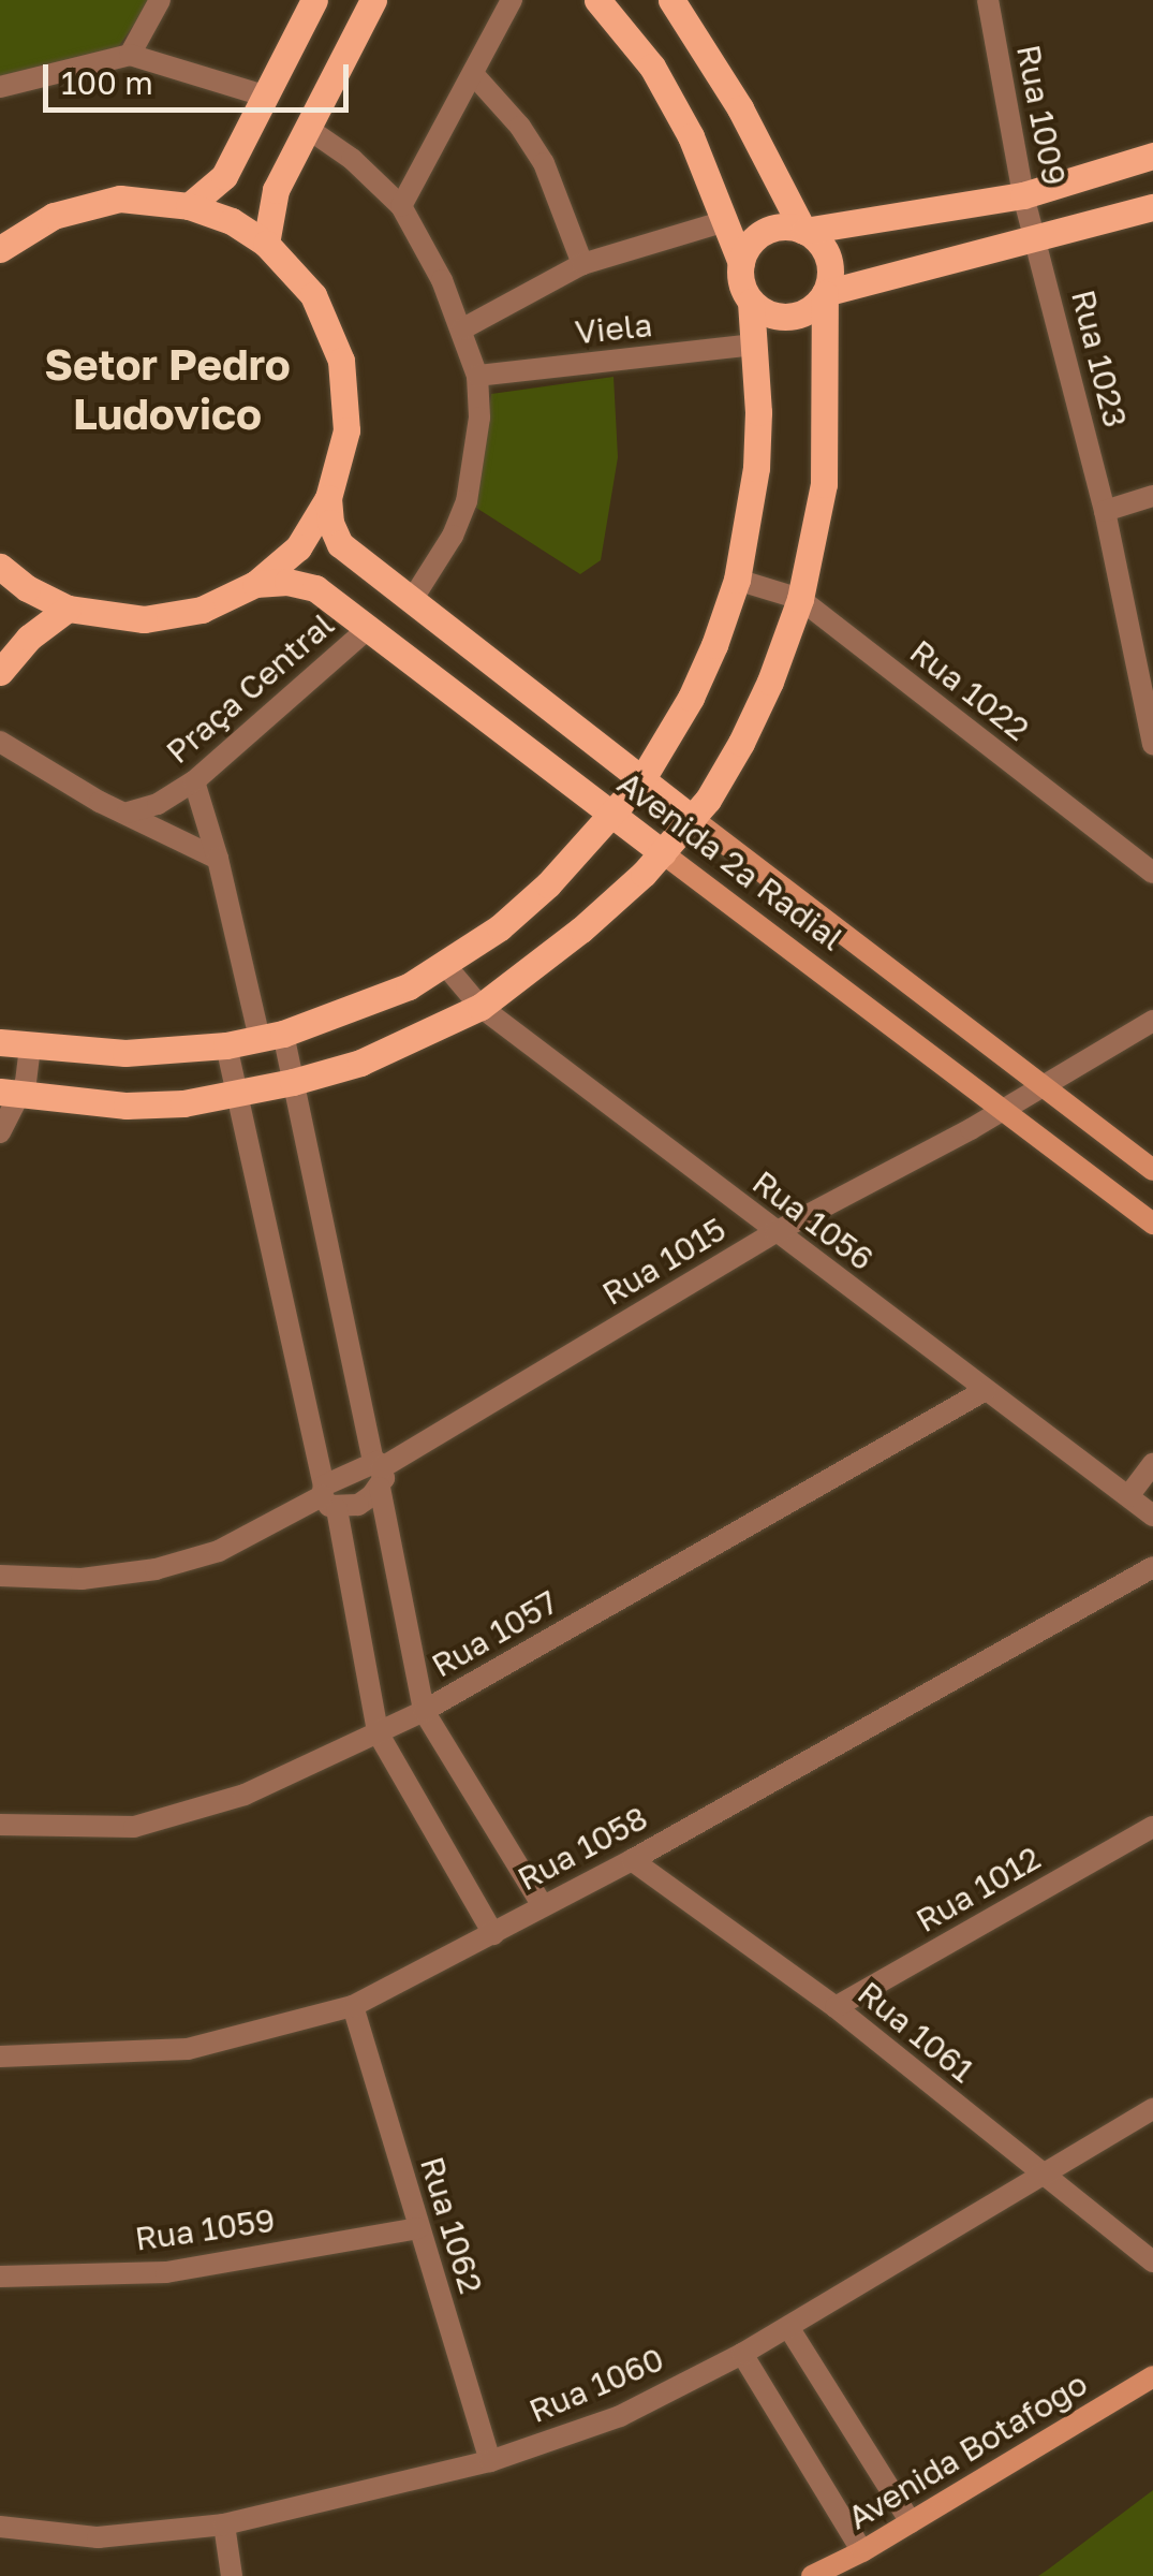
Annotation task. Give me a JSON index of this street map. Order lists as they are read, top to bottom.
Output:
{
  "streets": {
    "main road": ["Avenida 2ª Radial", "Avenida Botafogo"],
    "street": [
      "Rua 1009",
      "Viela",
      "Rua 1023",
      "Praça Central",
      "Rua 1022",
      "Rua 1056",
      "Rua 1015",
      "Rua 1057",
      "Rua 1058",
      "Rua 1012",
      "Rua 1061",
      "Rua 1062",
      "Rua 1059",
      "Rua 1060"
    ]
  },
  "crossings": [
    ["Rua 1009", "Rua 1023"],
    ["Praça Central", "Avenida 2ª Radial"],
    ["Avenida 2ª Radial", "Rua 1015"],
    ["Rua 1056", "Rua 1015"],
    ["Rua 1056", "Rua 1057"],
    ["Rua 1058", "Rua 1061"],
    ["Rua 1058", "Rua 1062"],
    ["Rua 1012", "Rua 1061"],
    ["Rua 1061", "Rua 1060"],
    ["Rua 1062", "Rua 1059"],
    ["Rua 1062", "Rua 1060"]
  ],
  "districts": ["Setor Pedro Ludovico"],
  "scale_bar": "100 m"
}
